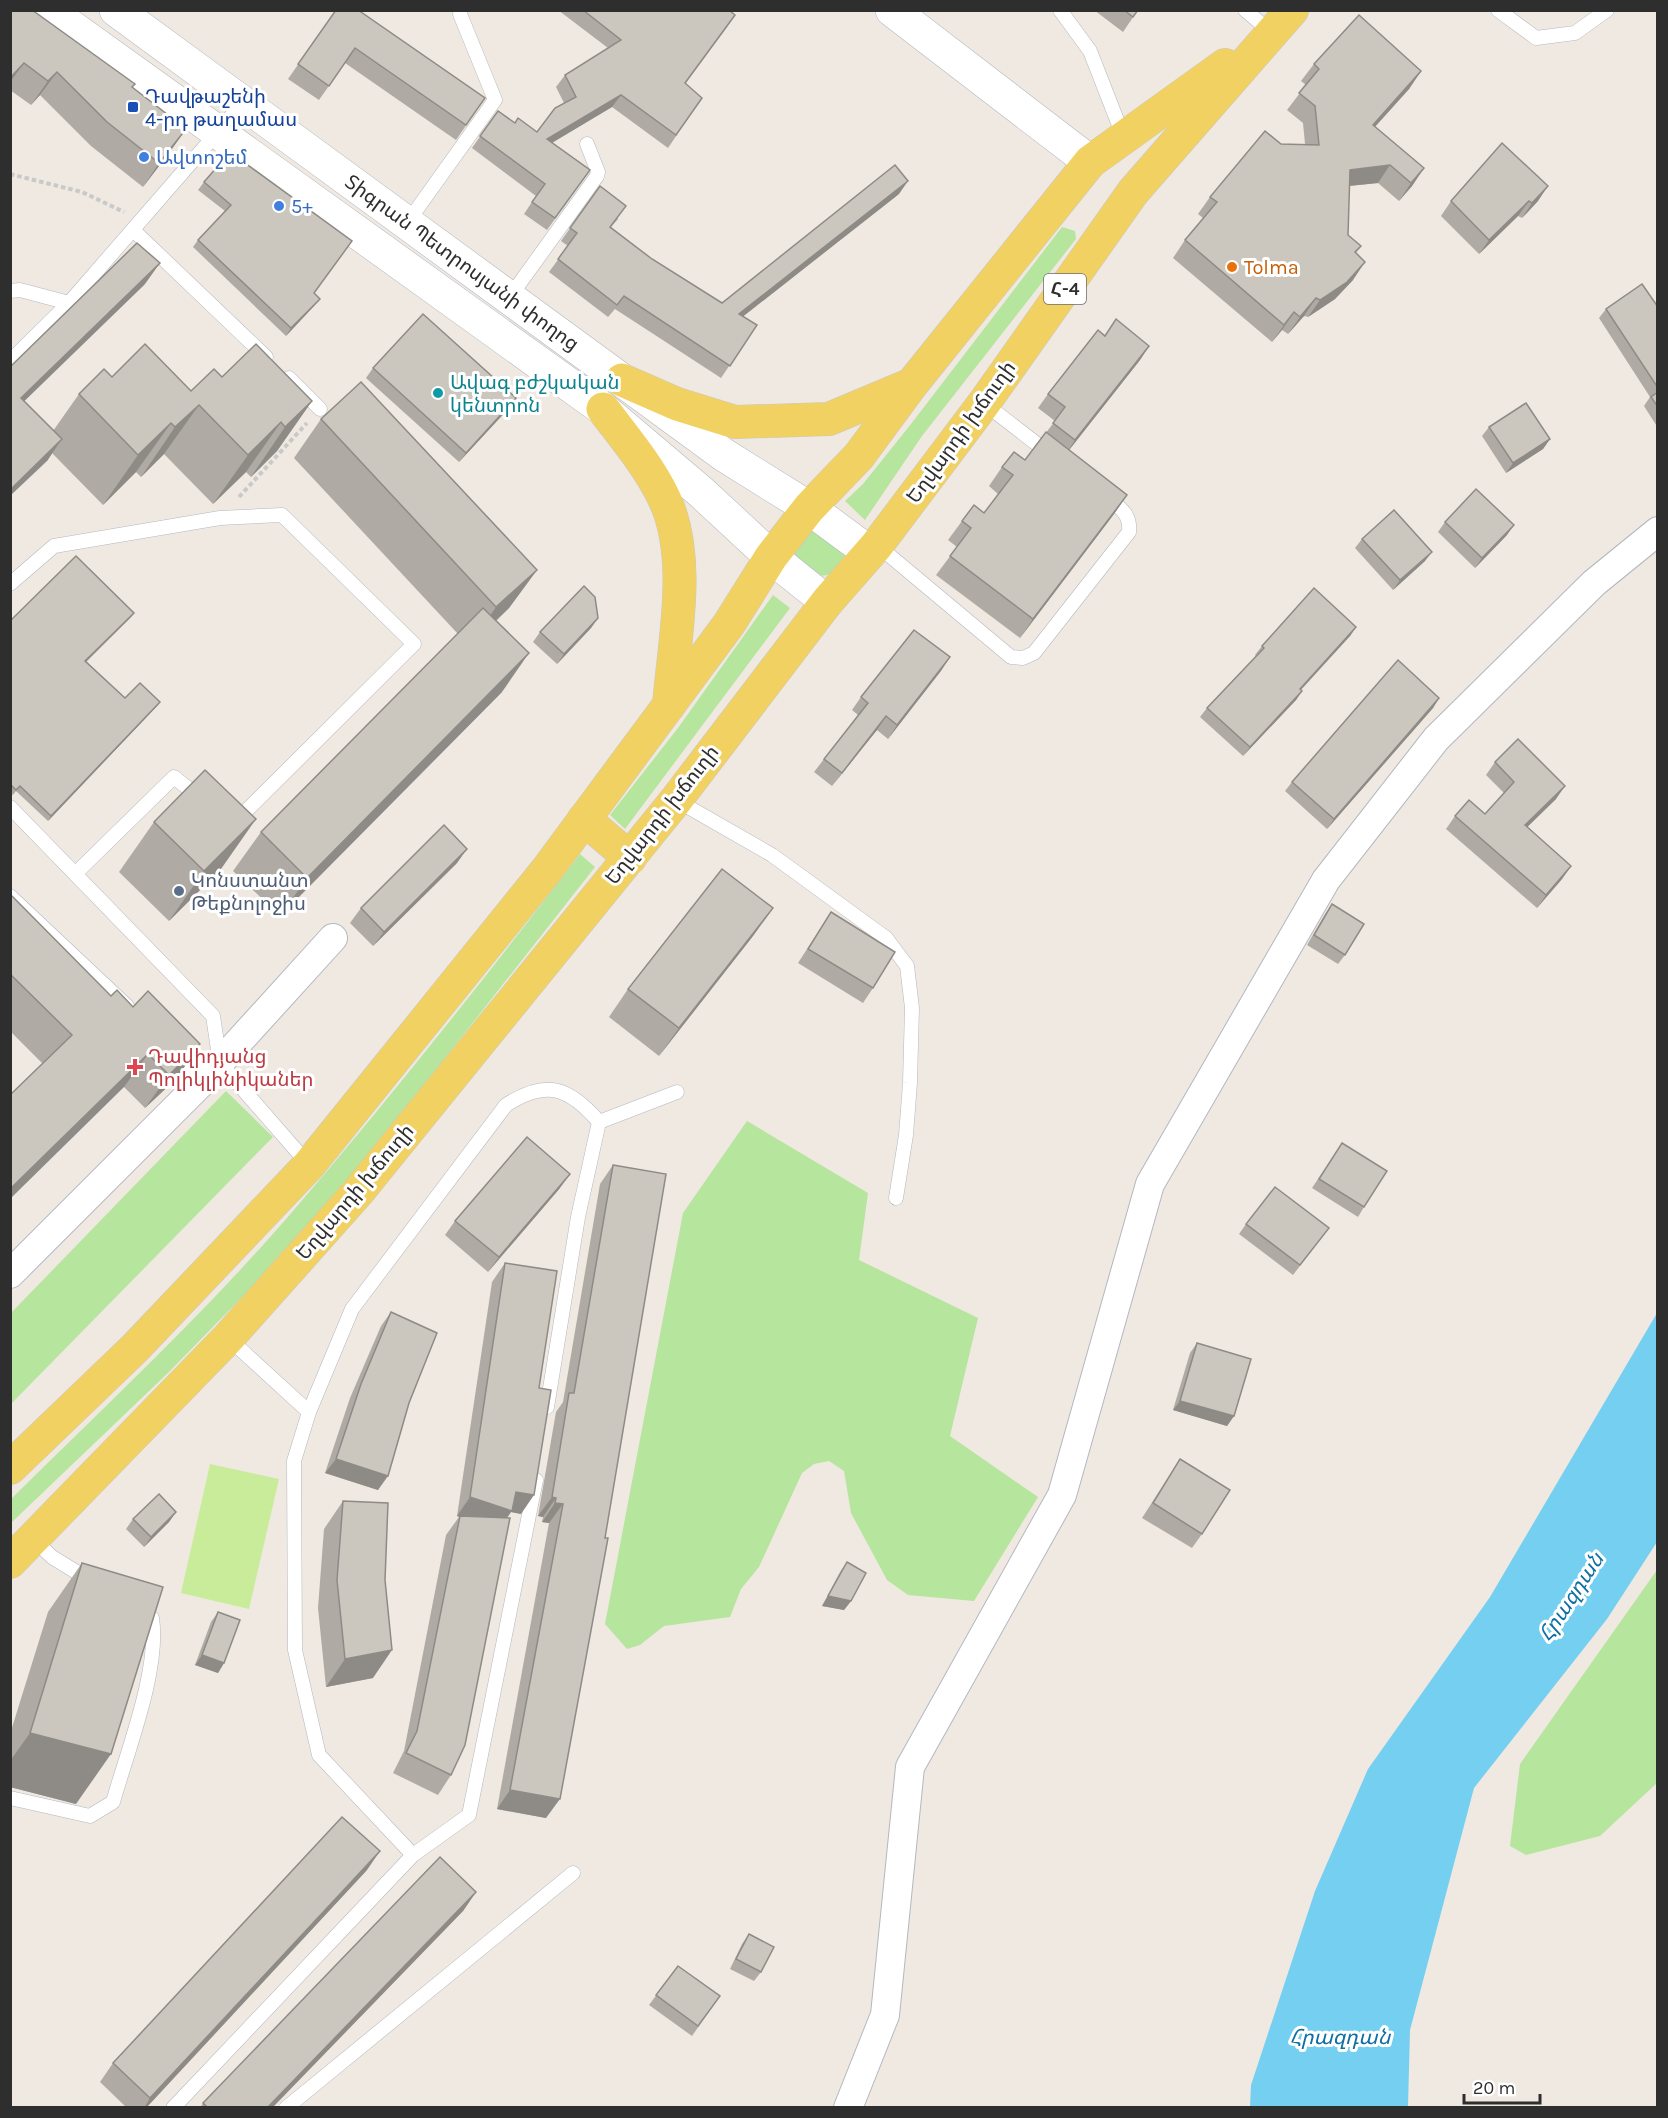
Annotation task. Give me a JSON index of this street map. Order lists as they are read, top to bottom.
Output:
{
  "streets": {
    "main road": ["Տիգրան Պետրոսյանի փողոց", "Հ-4", "Եղվարդի խճուղի"]
  },
  "crossings": [
    ["Տիգրան Պետրոսյանի փողոց", "Եղվարդի խճուղի"]
  ],
  "water": ["Հրազդան"],
  "places": {
    "transit": ["Դավթաշենի 4-րդ թաղամաս"],
    "other": [
      "Ավտոշեմ",
      "5+",
      "Tolma",
      "Ավագ բժշկական կենտրոն",
      "Կոնստանտ Թեքնոլոջիս"
    ],
    "health": ["Դավիդյանց Պոլիկլինիկաներ"]
  },
  "scale_bar": "20 m"
}
